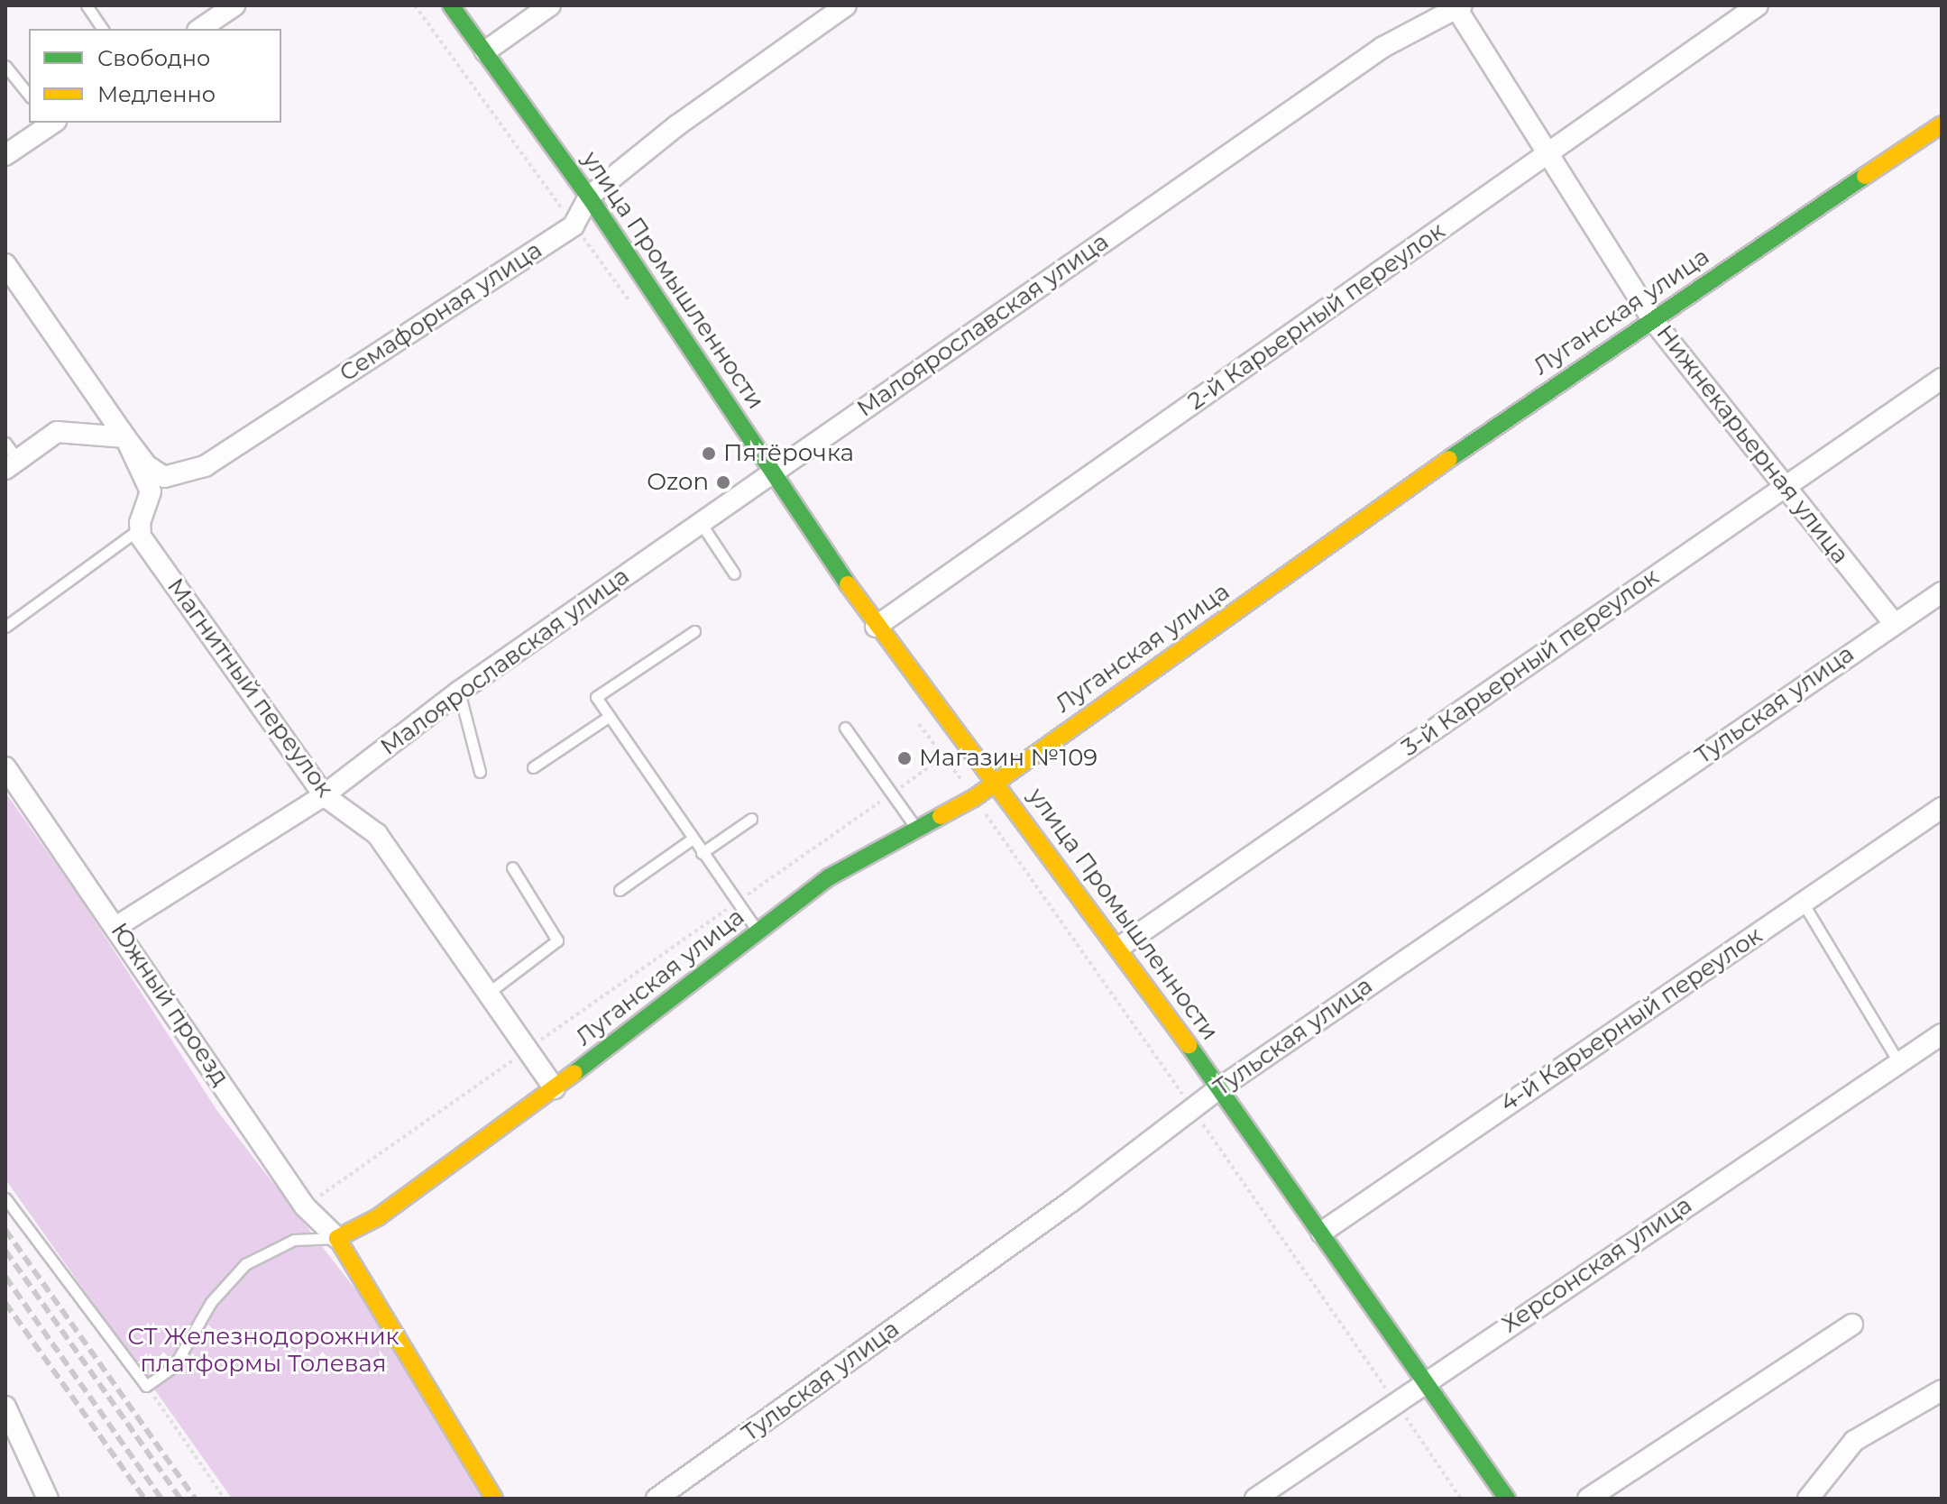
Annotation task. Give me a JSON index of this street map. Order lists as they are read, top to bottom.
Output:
{
  "streets": {
    "street": [
      "улица Промышленности",
      "Семафорная улица",
      "Луганская улица",
      "2-й Карьерный переулок",
      "Малоярославская улица",
      "Нижнекарьерная улица",
      "3-й Карьерный переулок",
      "Магнитный переулок",
      "Тульская улица",
      "Южный проезд",
      "4-й Карьерный переулок",
      "Херсонская улица"
    ]
  },
  "crossings": [
    ["улица Промышленности", "Семафорная улица"],
    ["улица Промышленности", "Луганская улица"],
    ["улица Промышленности", "2-й Карьерный переулок"],
    ["улица Промышленности", "Малоярославская улица"],
    ["улица Промышленности", "3-й Карьерный переулок"],
    ["улица Промышленности", "Тульская улица"],
    ["улица Промышленности", "4-й Карьерный переулок"],
    ["улица Промышленности", "Херсонская улица"],
    ["Луганская улица", "Нижнекарьерная улица"],
    ["Луганская улица", "Магнитный переулок"],
    ["Луганская улица", "Южный проезд"],
    ["2-й Карьерный переулок", "Нижнекарьерная улица"],
    ["Малоярославская улица", "Нижнекарьерная улица"],
    ["Малоярославская улица", "Магнитный переулок"],
    ["Малоярославская улица", "Южный проезд"],
    ["Нижнекарьерная улица", "3-й Карьерный переулок"],
    ["Нижнекарьерная улица", "Тульская улица"]
  ],
  "parks": ["СТ Железнодорожник платформы Толевая"],
  "places": ["Пятёрочка", "Ozon", "Магазин №109"],
  "legend": ["Свободно", "Медленно"]
}
